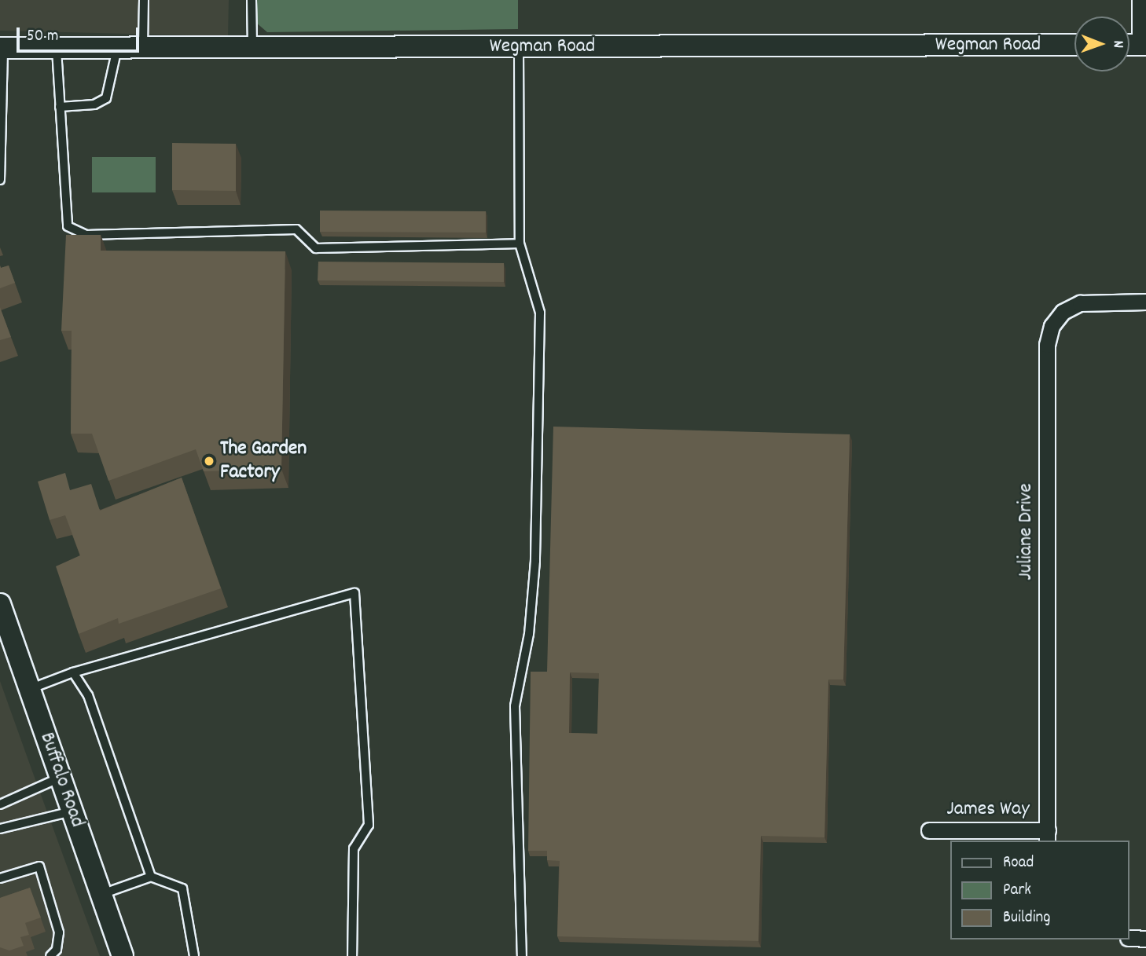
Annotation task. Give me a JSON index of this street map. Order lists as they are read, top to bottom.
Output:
{
  "streets": {
    "street": [
      "Wegman Road",
      "Juliane Drive",
      "Buffalo Road",
      "James Way"
    ]
  },
  "crossings": [
    ["Juliane Drive", "James Way"]
  ],
  "places": ["The Garden Factory"],
  "legend": ["Road", "Park", "Building"],
  "scale_bar": "50 m",
  "north": "right"
}
